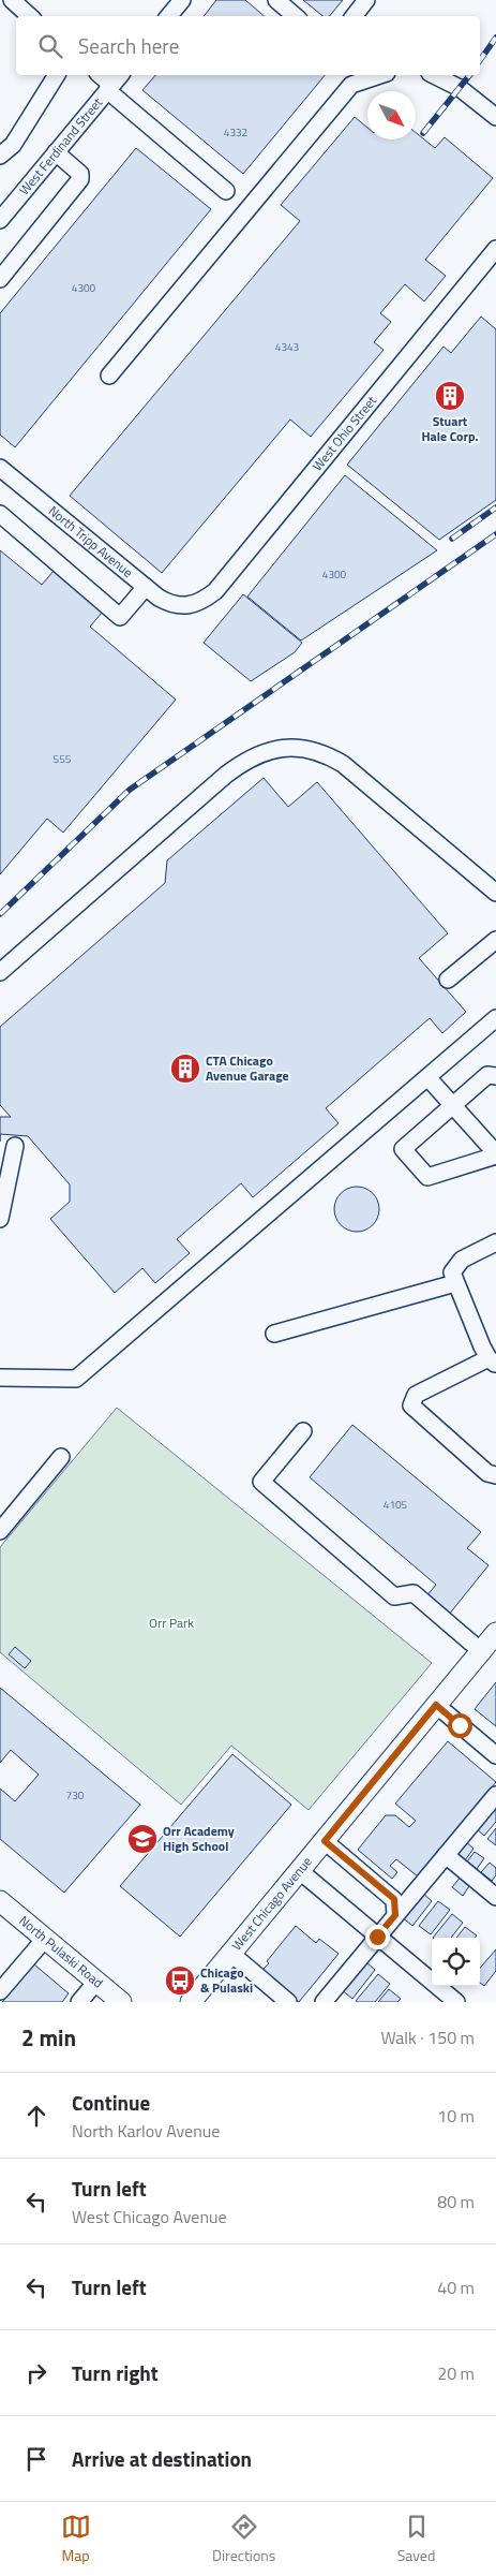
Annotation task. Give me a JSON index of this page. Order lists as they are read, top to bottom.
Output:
{
  "streets": {
    "main road": ["West Chicago Avenue", "North Pulaski Road"],
    "street": ["West Ferdinand Street", "West Ohio Street", "North Tripp Avenue"]
  },
  "crossings": [
    ["West Ohio Street", "North Tripp Avenue"]
  ],
  "parks": ["Orr Park"],
  "places": {
    "building": ["Stuart Hale Corp.", "CTA Chicago Avenue Garage"],
    "school or university": ["Orr Academy High School"],
    "bus stop": ["Chicago & Pulaski"]
  },
  "house_numbers": [
    "4332",
    "4300",
    "4343",
    "4300",
    "555",
    "4105",
    "730"
  ],
  "north": "bottom right",
  "page": {
    "search": "Search here",
    "heading": ["2 min", "Walk · 150 m"],
    "list": [
      ["Continue", "North Karlov Avenue", "10 m"],
      ["Turn left", "West Chicago Avenue", "80 m"],
      ["Turn left", "40 m"],
      ["Turn right", "20 m"],
      "Arrive at destination"
    ],
    "nav": ["Map", "Directions", "Saved"]
  }
}
